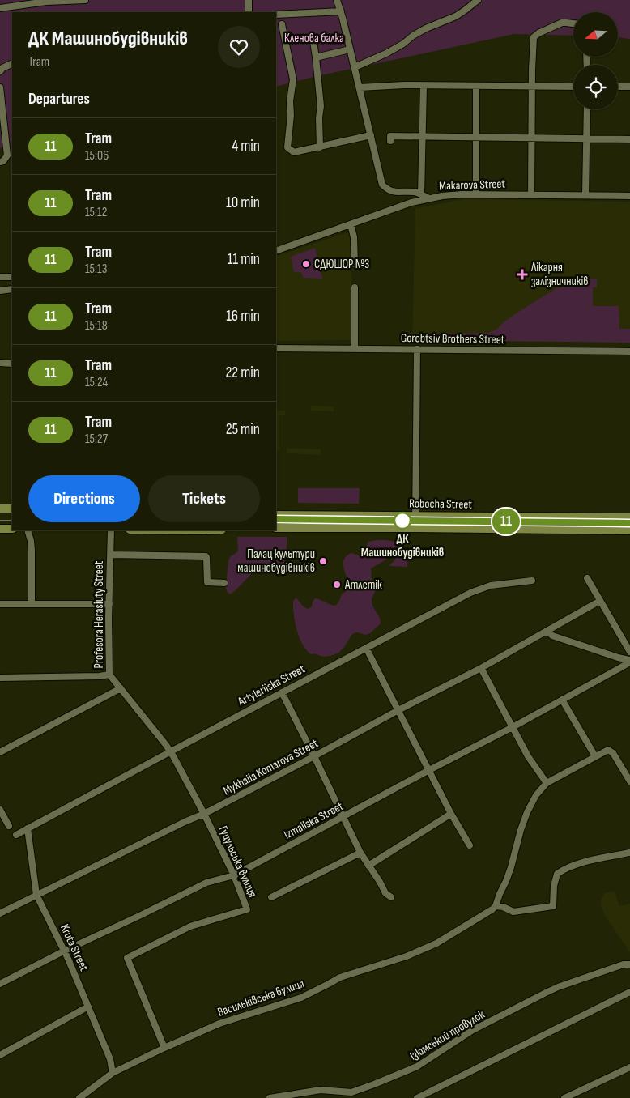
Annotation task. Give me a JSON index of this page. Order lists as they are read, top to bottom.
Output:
{
  "streets": {
    "main road": ["Robocha Street"],
    "street": [
      "Makarova Street",
      "Gorobtsiv Brothers Street",
      "Profesora Herasiuty Street",
      "Artyleriiska Street",
      "Mykhaila Komarova Street",
      "Izmailska Street",
      "Гуцульська вулиця",
      "Kruta Street",
      "Васильківська вулиця",
      "Ізюмський провулок"
    ]
  },
  "crossings": [
    ["Profesora Herasiuty Street", "Artyleriiska Street"],
    ["Profesora Herasiuty Street", "Гуцульська вулиця"],
    ["Artyleriiska Street", "Гуцульська вулиця"],
    ["Artyleriiska Street", "Kruta Street"],
    ["Mykhaila Komarova Street", "Гуцульська вулиця"],
    ["Mykhaila Komarova Street", "Kruta Street"],
    ["Izmailska Street", "Гуцульська вулиця"],
    ["Izmailska Street", "Kruta Street"],
    ["Гуцульська вулиця", "Васильківська вулиця"],
    ["Kruta Street", "Васильківська вулиця"]
  ],
  "parks": ["Кленова балка"],
  "places": {
    "other": [
      "СДЮШОР №3",
      "ДК Машинобудівників",
      "Палац культури машинобудівників",
      "Атлетік"
    ],
    "health": ["Лікарня залізничників"]
  },
  "lines": ["tram line 11"],
  "north": "left",
  "page": {
    "on_map": "11",
    "heading": [
      ["ДК Машинобудівників", "Tram"],
      "Departures"
    ],
    "list": [
      {
        "mark": "11",
        "name": "Tram",
        "note": "15:06",
        "value": "4 min"
      },
      {
        "mark": "11",
        "name": "Tram",
        "note": "15:12",
        "value": "10 min"
      },
      {
        "mark": "11",
        "name": "Tram",
        "note": "15:13",
        "value": "11 min"
      },
      {
        "mark": "11",
        "name": "Tram",
        "note": "15:18",
        "value": "16 min"
      },
      {
        "mark": "11",
        "name": "Tram",
        "note": "15:24",
        "value": "22 min"
      },
      {
        "mark": "11",
        "name": "Tram",
        "note": "15:27",
        "value": "25 min"
      }
    ],
    "buttons": ["Directions", "Tickets"]
  }
}
